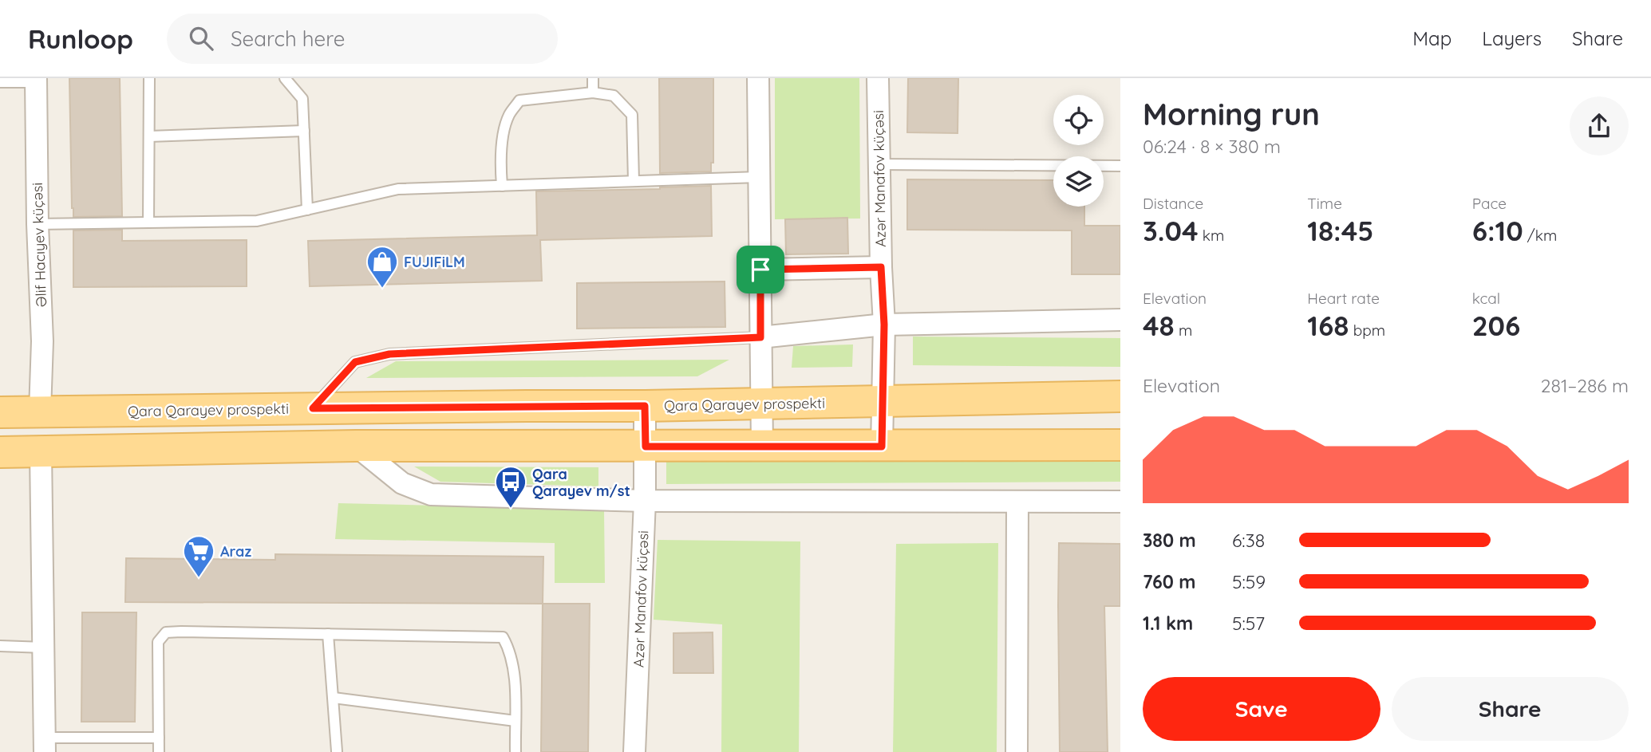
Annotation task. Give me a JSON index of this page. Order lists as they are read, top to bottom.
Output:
{
  "streets": {
    "main road": ["Qara Qarayev prospekti"],
    "street": ["Azər Manafov küçəsi", "Əlif Hacıyev küçəsi"]
  },
  "crossings": [
    ["Azər Manafov küçəsi", "Qara Qarayev prospekti"],
    ["Əlif Hacıyev küçəsi", "Qara Qarayev prospekti"]
  ],
  "places": {
    "shop": ["FUJIFiLM"],
    "bus stop": ["Qara Qarayev m/st"],
    "supermarket": ["Araz"]
  },
  "page": {
    "header": "Runloop",
    "search": "Search here",
    "nav": ["Map", "Layers", "Share"],
    "heading": ["Morning run", "06:24 · 8 × 380 m"],
    "stats": [
      ["Distance", "3.04 km"],
      ["Time", "18:45"],
      ["Pace", "6:10 /km"],
      ["Elevation", "48 m"],
      ["Heart rate", "168 bpm"],
      ["kcal", "206"]
    ],
    "chart": ["Elevation", "281–286 m"],
    "list": [
      {
        "name": "380 m",
        "note": "6:38"
      },
      {
        "name": "760 m",
        "note": "5:59"
      },
      {
        "name": "1.1 km",
        "note": "5:57"
      }
    ],
    "buttons": ["Save", "Share"]
  }
}
